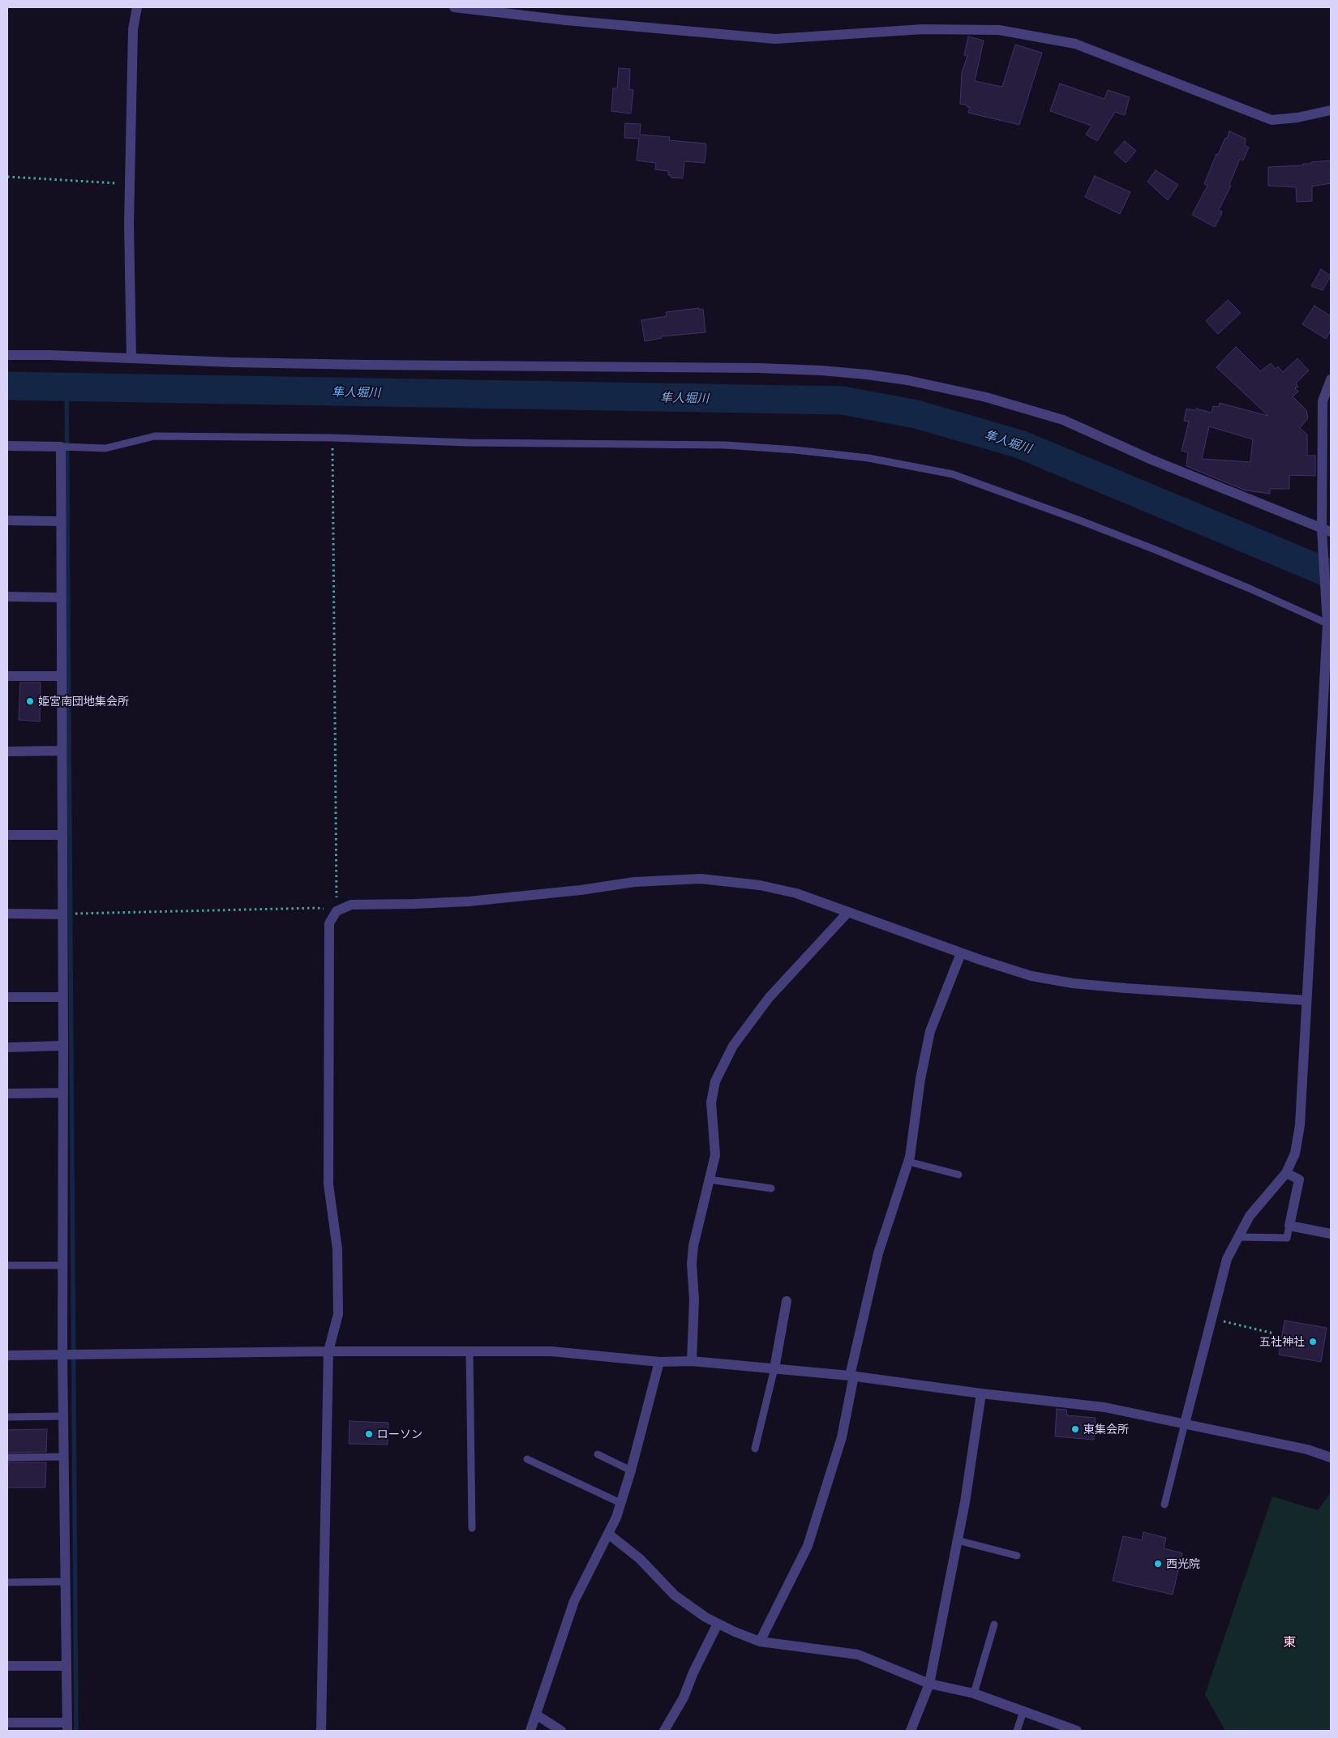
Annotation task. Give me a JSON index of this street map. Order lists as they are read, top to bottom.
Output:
{
  "districts": ["東"],
  "water": ["隼人堀川"],
  "places": [
    "姫宮南団地集会所",
    "五社神社",
    "東集会所",
    "ローソン",
    "西光院"
  ]
}
